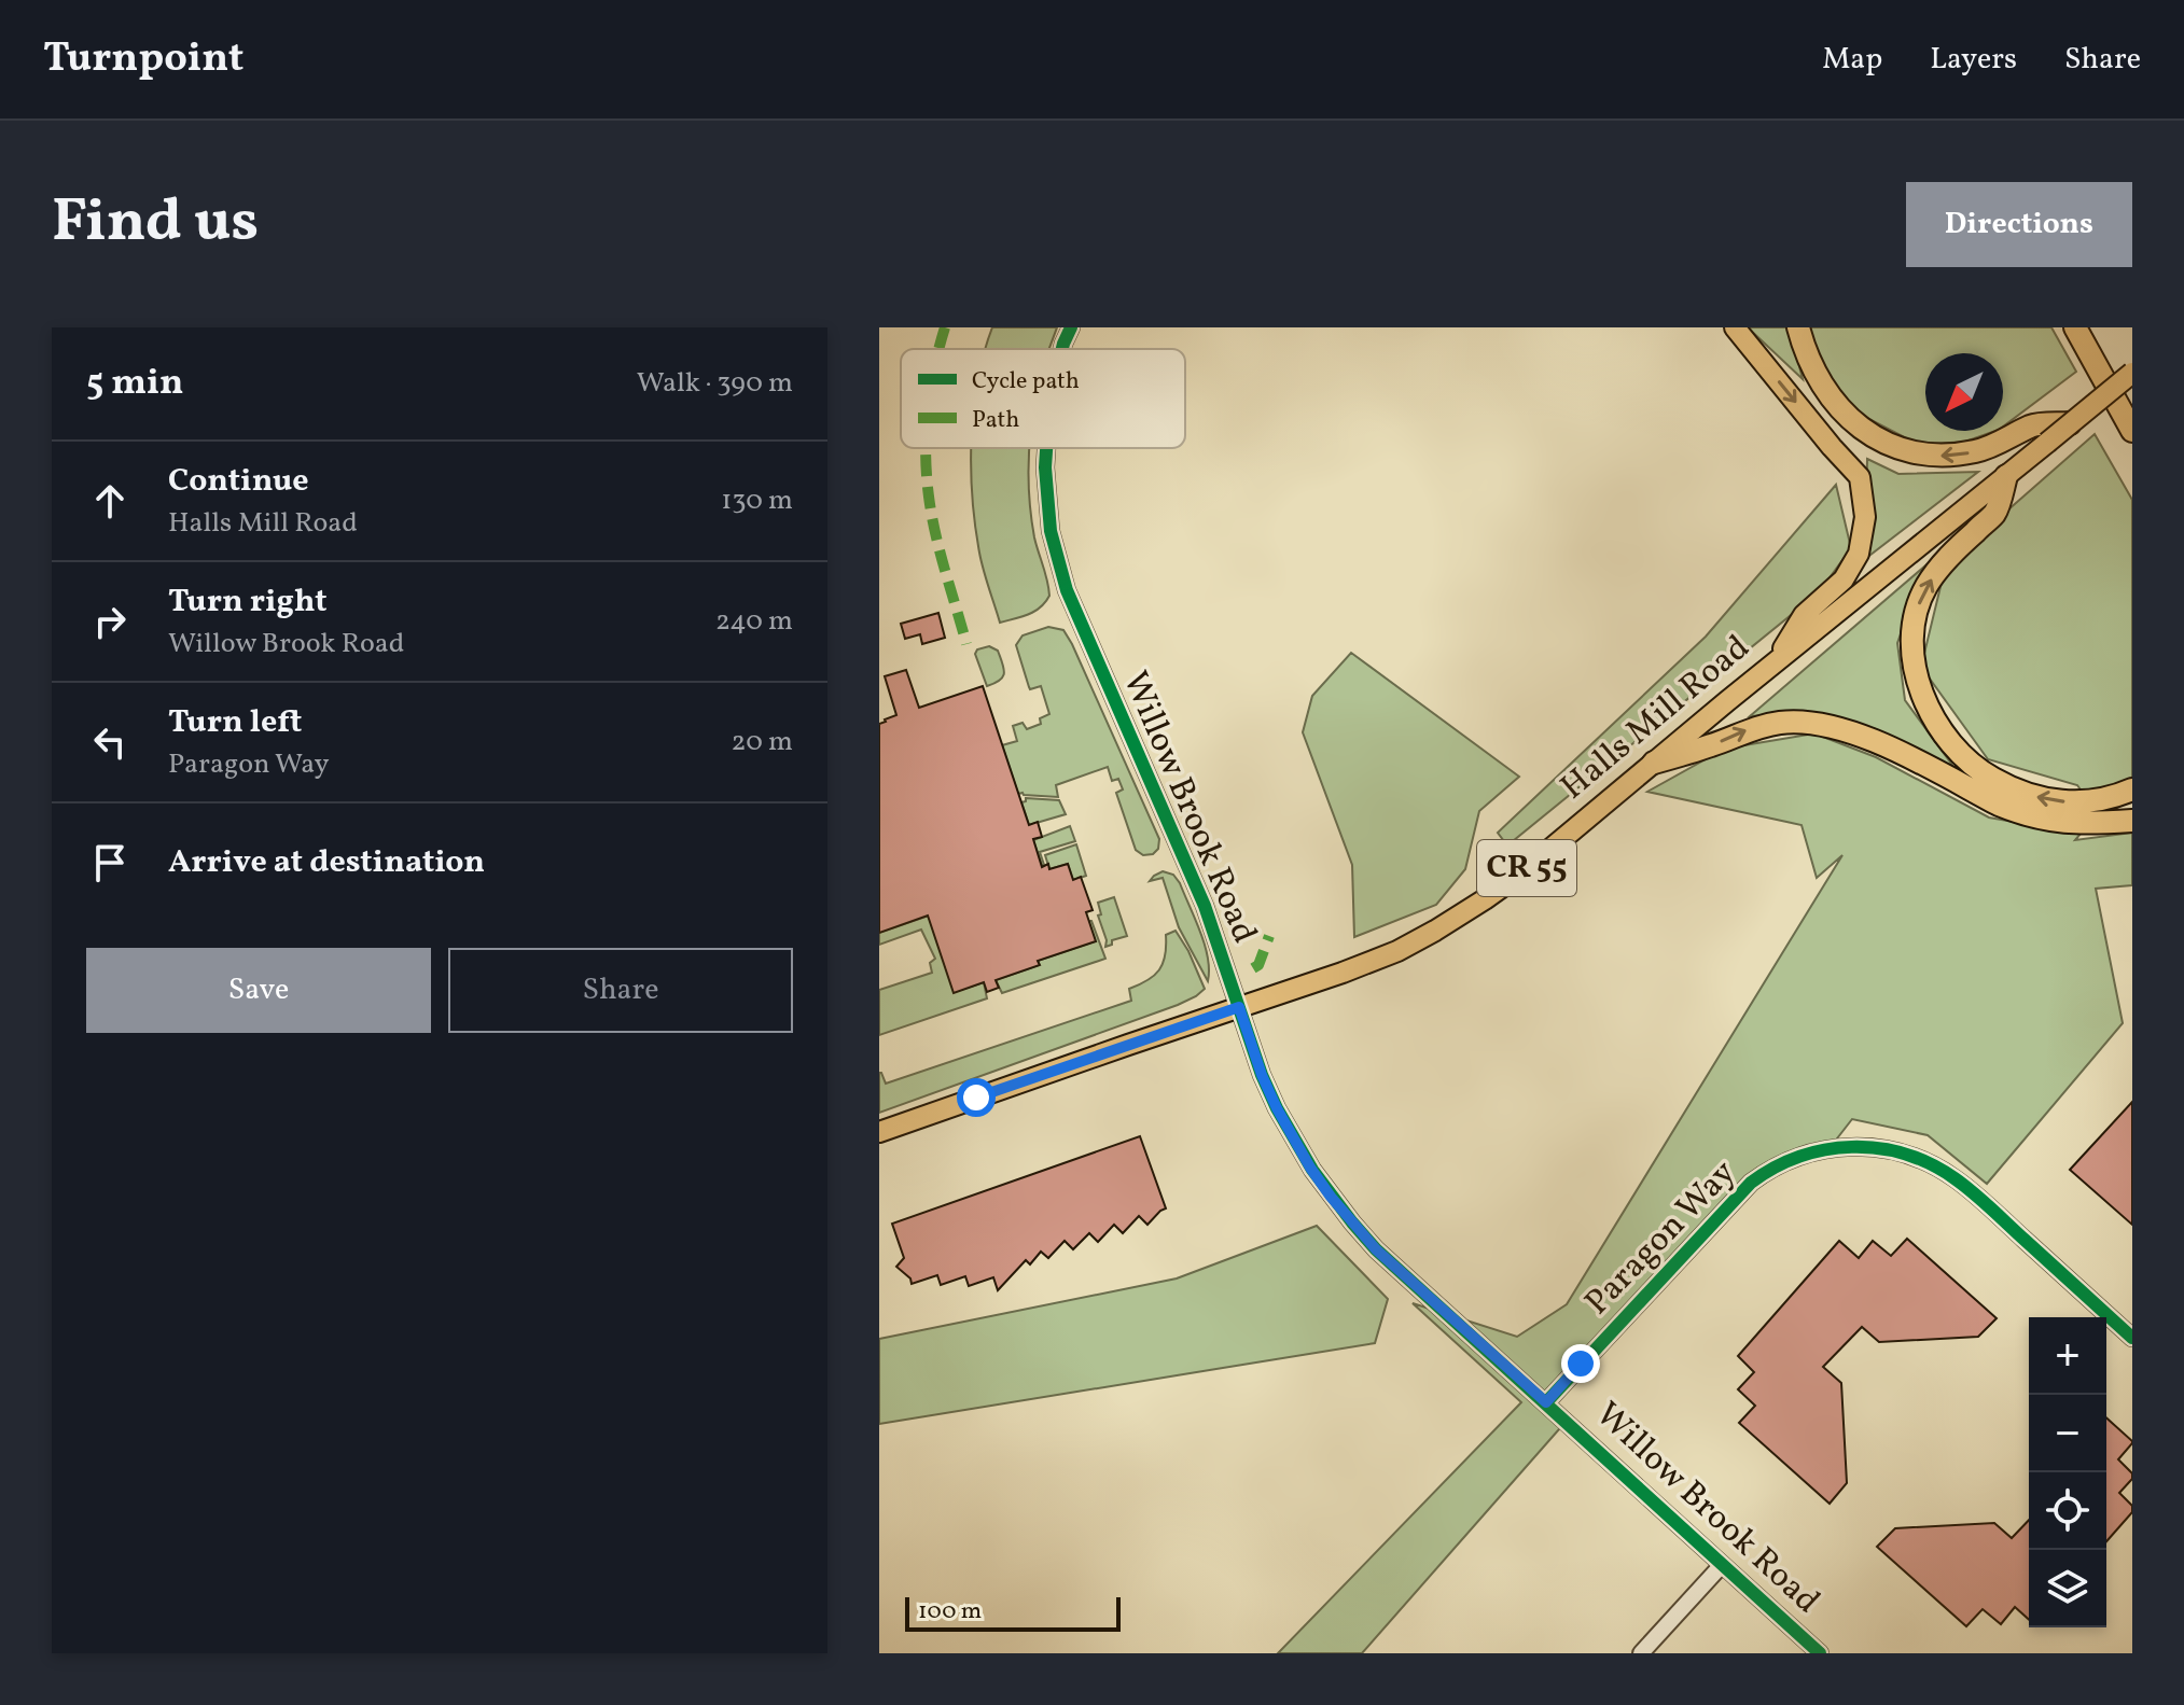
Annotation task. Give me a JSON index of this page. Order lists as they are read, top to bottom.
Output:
{
  "streets": {
    "main road": ["Halls Mill Road", "CR 55"],
    "street": ["Willow Brook Road", "Paragon Way"]
  },
  "crossings": [
    ["Halls Mill Road", "Willow Brook Road"],
    ["Willow Brook Road", "Paragon Way"]
  ],
  "legend": ["Cycle path", "Path"],
  "scale_bar": "100 m",
  "north": "bottom left",
  "page": {
    "header": "Turnpoint",
    "nav": ["Map", "Layers", "Share"],
    "title": "Find us",
    "buttons": [
      "Directions",
      ["Save", "Share"]
    ],
    "heading": ["5 min", "Walk · 390 m"],
    "list": [
      ["Continue", "Halls Mill Road", "130 m"],
      ["Turn right", "Willow Brook Road", "240 m"],
      ["Turn left", "Paragon Way", "20 m"],
      "Arrive at destination"
    ],
    "map_buttons": ["+", "−"],
    "scale": "100 m"
  }
}
